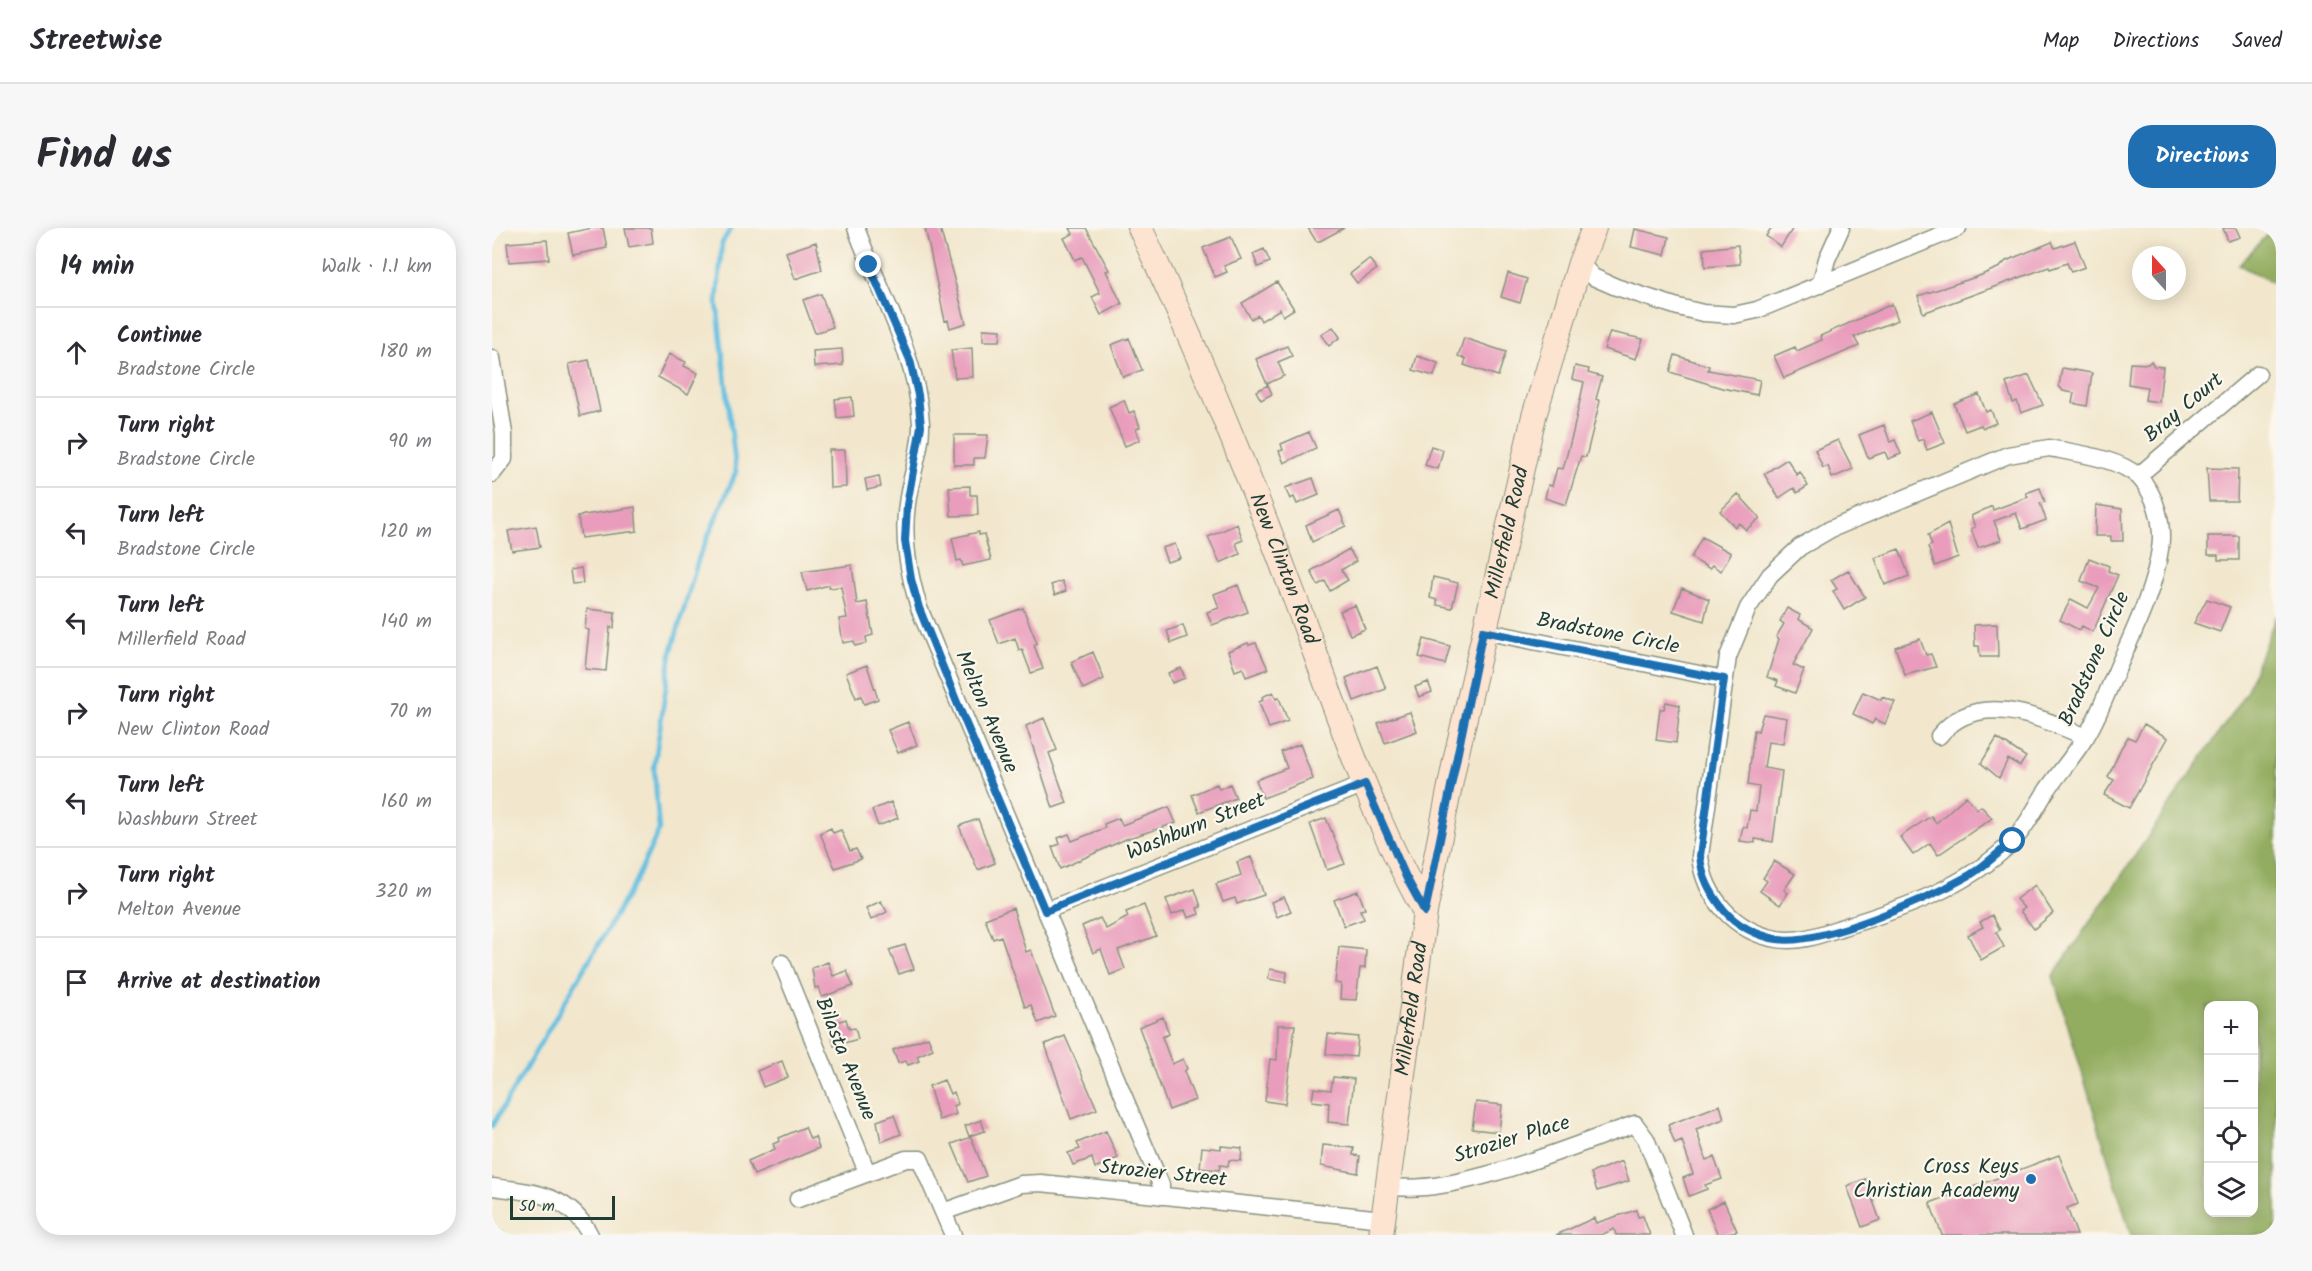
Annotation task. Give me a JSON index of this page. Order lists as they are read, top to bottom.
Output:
{
  "streets": {
    "main road": ["Millerfield Road", "New Clinton Road"],
    "street": [
      "Bray Court",
      "Bradstone Circle",
      "Melton Avenue",
      "Washburn Street",
      "Bilasta Avenue",
      "Strozier Place",
      "Strozier Street"
    ]
  },
  "crossings": [
    ["Bray Court", "Bradstone Circle"],
    ["Millerfield Road", "New Clinton Road"],
    ["Millerfield Road", "Bradstone Circle"],
    ["Millerfield Road", "Strozier Place"],
    ["Millerfield Road", "Strozier Street"],
    ["New Clinton Road", "Washburn Street"],
    ["Melton Avenue", "Washburn Street"],
    ["Melton Avenue", "Strozier Street"]
  ],
  "places": ["Cross Keys Christian Academy"],
  "scale_bar": "50 m",
  "north": "top",
  "page": {
    "header": "Streetwise",
    "nav": ["Map", "Directions", "Saved"],
    "title": "Find us",
    "buttons": "Directions",
    "heading": ["14 min", "Walk · 1.1 km"],
    "list": [
      ["Continue", "Bradstone Circle", "180 m"],
      ["Turn right", "Bradstone Circle", "90 m"],
      ["Turn left", "Bradstone Circle", "120 m"],
      ["Turn left", "Millerfield Road", "140 m"],
      ["Turn right", "New Clinton Road", "70 m"],
      ["Turn left", "Washburn Street", "160 m"],
      ["Turn right", "Melton Avenue", "320 m"],
      "Arrive at destination"
    ],
    "map_buttons": ["+", "−"],
    "scale": "50 m"
  }
}
